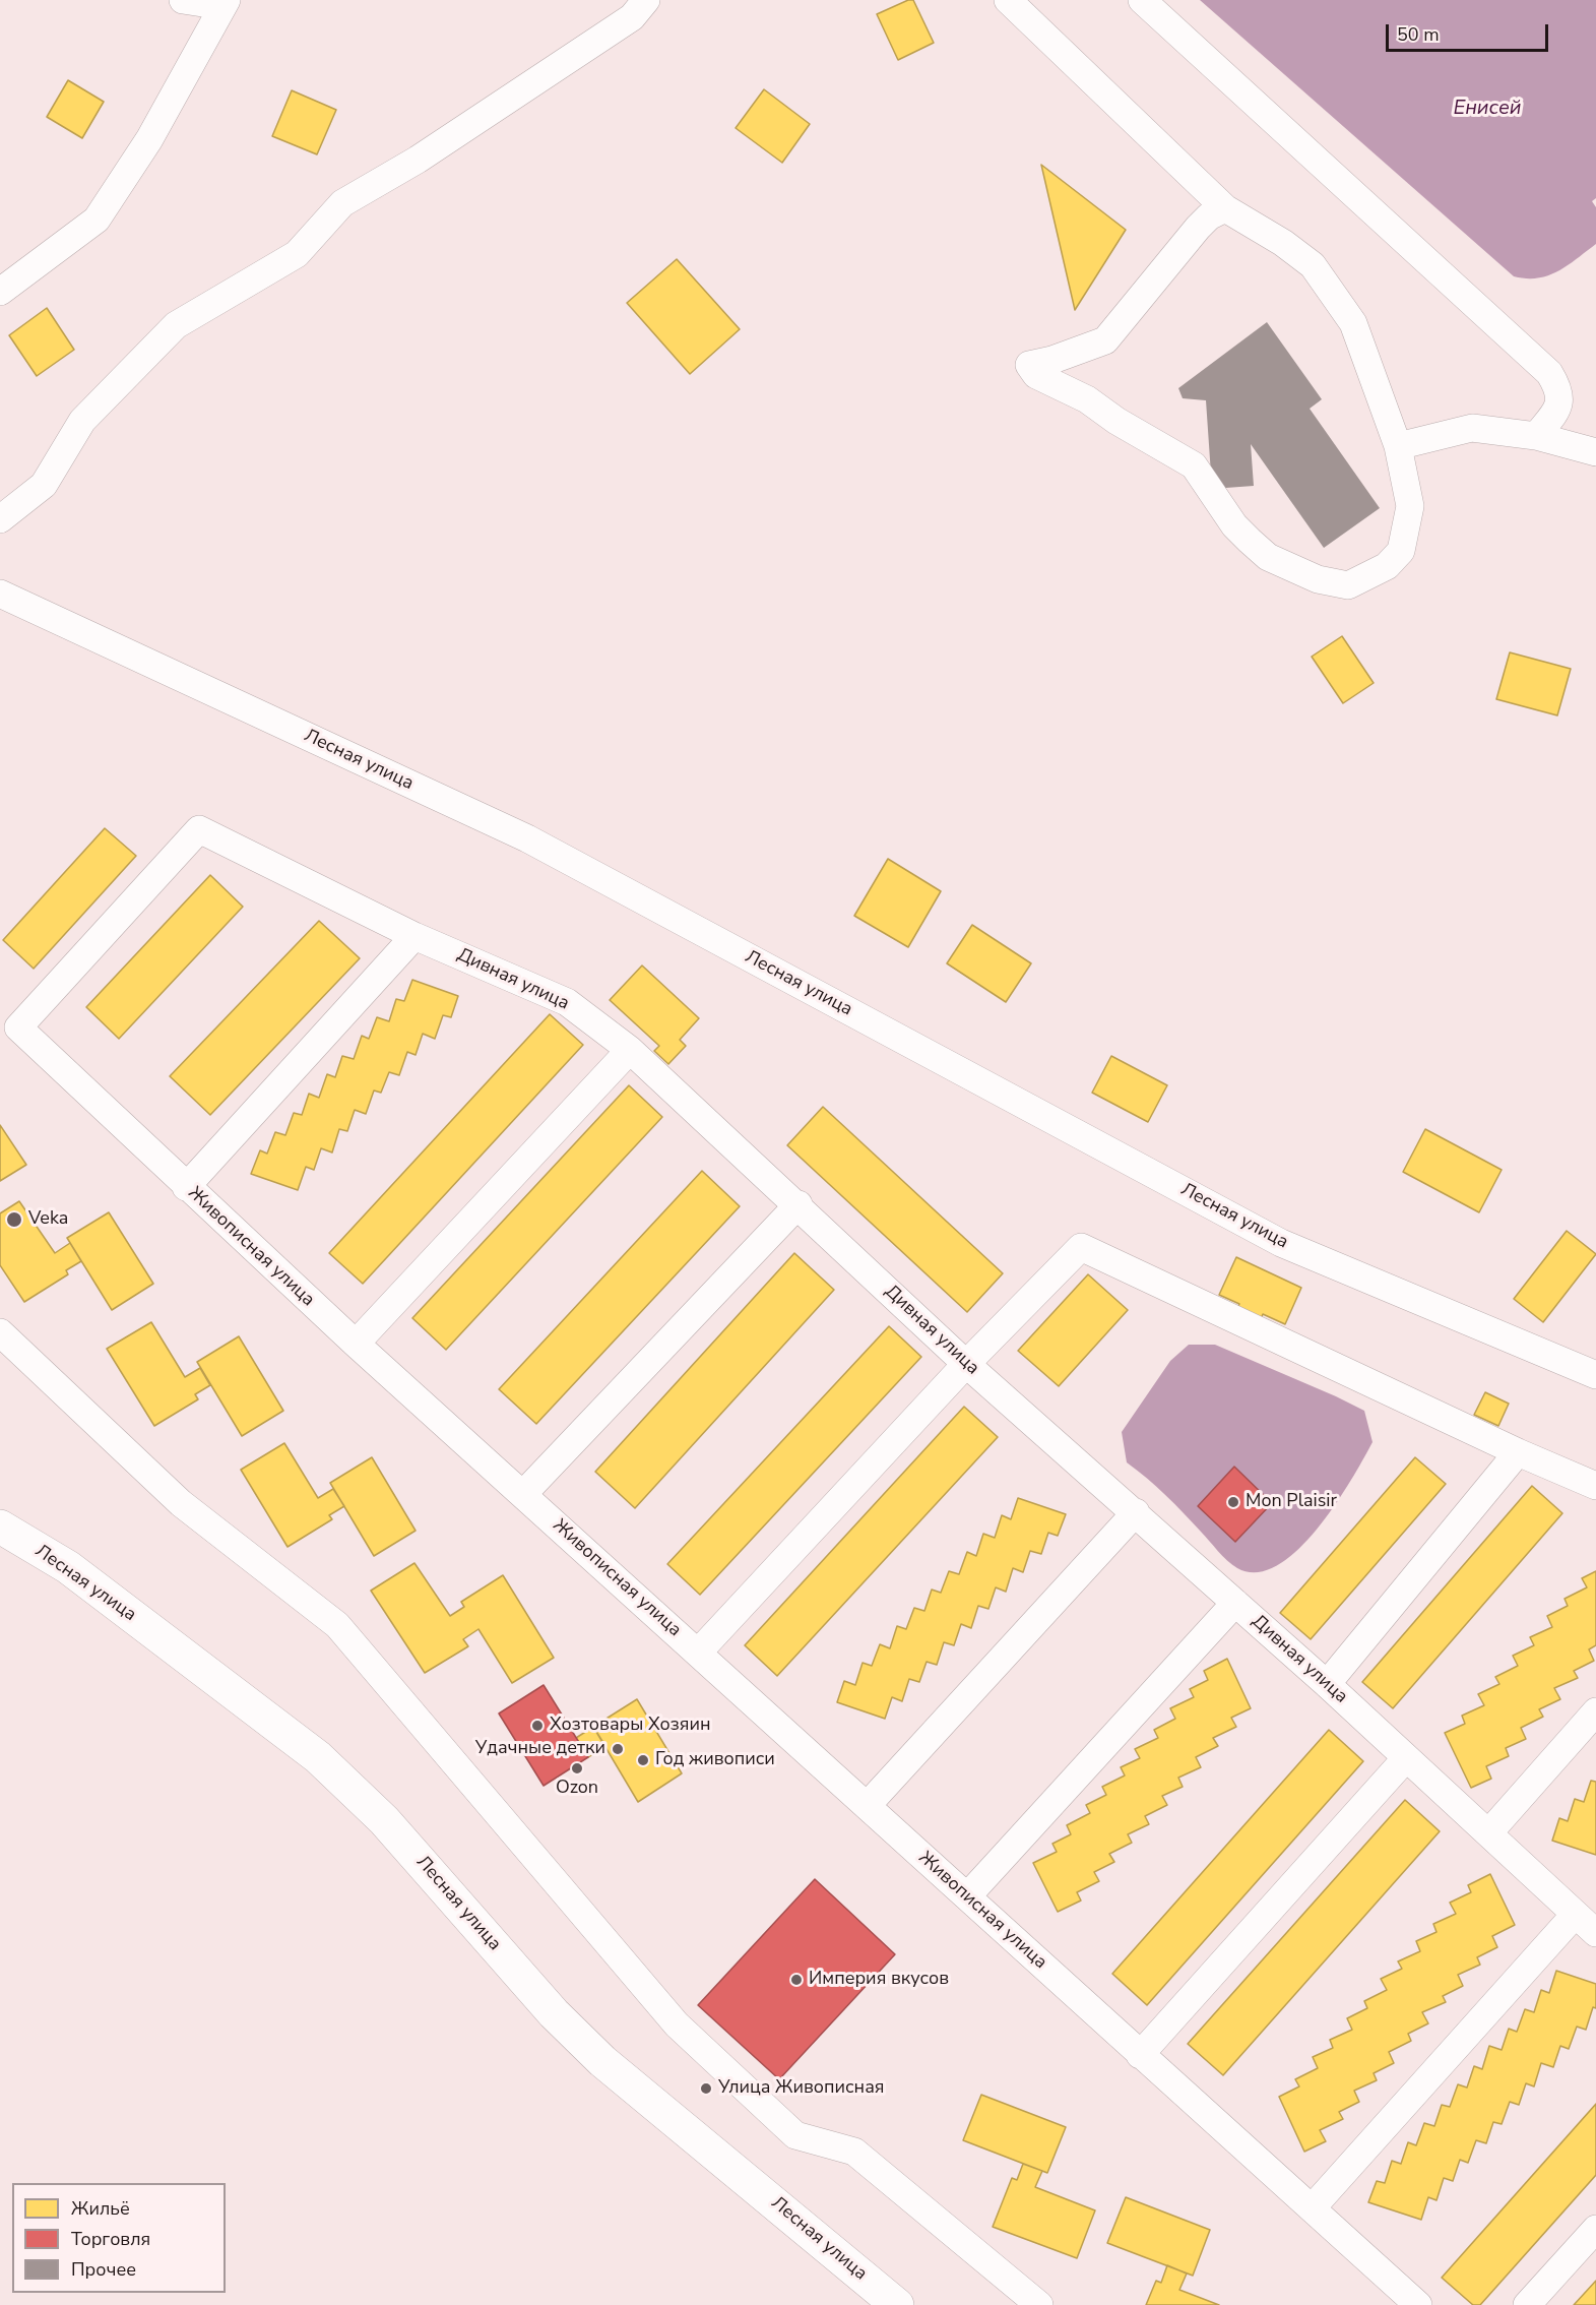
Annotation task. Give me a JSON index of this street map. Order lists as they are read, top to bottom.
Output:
{
  "streets": {
    "main road": ["Лесная улица"],
    "street": ["Дивная улица", "Живописная улица"]
  },
  "crossings": [
    ["Дивная улица", "Живописная улица"]
  ],
  "water": ["Енисей"],
  "places": [
    "Veka",
    "Mon Plaisir",
    "Хозтовары Хозяин",
    "Удачные детки",
    "Год живописи",
    "Ozon",
    "Империя вкусов",
    "Улица Живописная"
  ],
  "legend": ["Жильё", "Торговля", "Прочее"],
  "scale_bar": "50 m"
}
